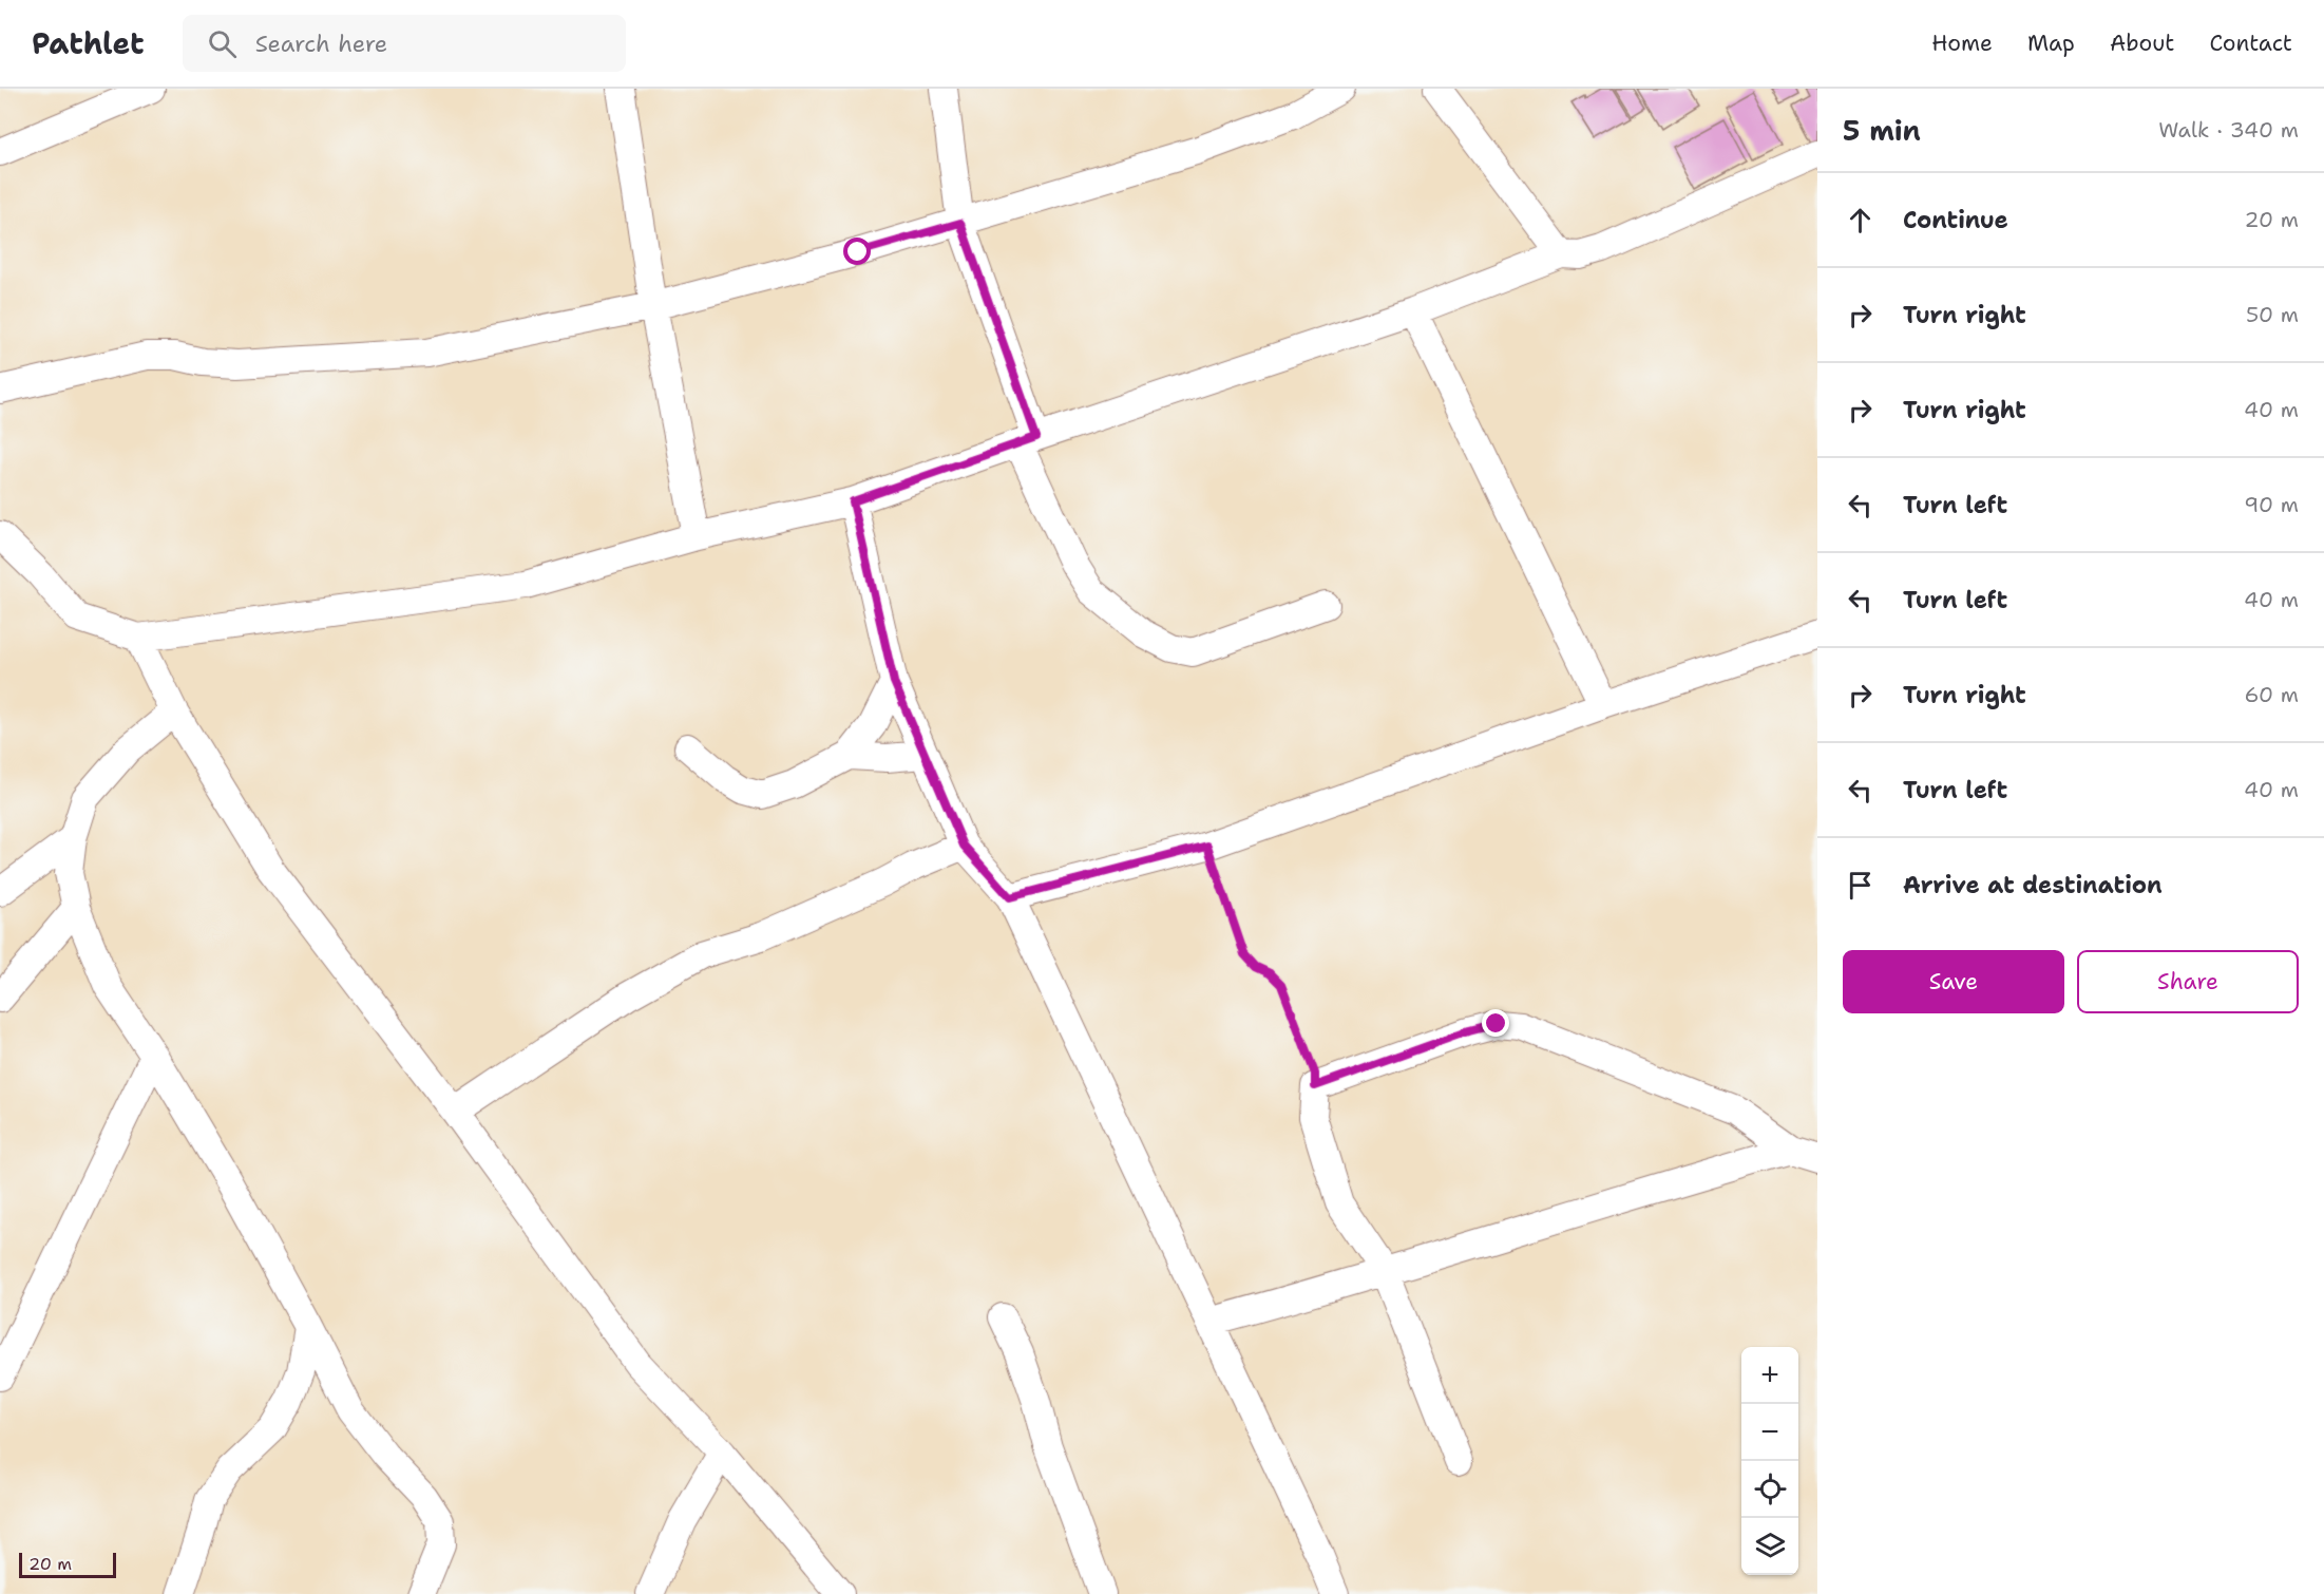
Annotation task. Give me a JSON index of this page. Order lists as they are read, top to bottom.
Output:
{
  "scale_bar": "20 m",
  "page": {
    "header": "Pathlet",
    "search": "Search here",
    "nav": [
      "Home",
      "Map",
      "About",
      "Contact"
    ],
    "heading": ["5 min", "Walk · 340 m"],
    "list": [
      ["Continue", "20 m"],
      ["Turn right", "50 m"],
      ["Turn right", "40 m"],
      ["Turn left", "90 m"],
      ["Turn left", "40 m"],
      ["Turn right", "60 m"],
      ["Turn left", "40 m"],
      "Arrive at destination"
    ],
    "buttons": ["Save", "Share"],
    "map_buttons": ["+", "−"],
    "scale": "20 m"
  }
}
